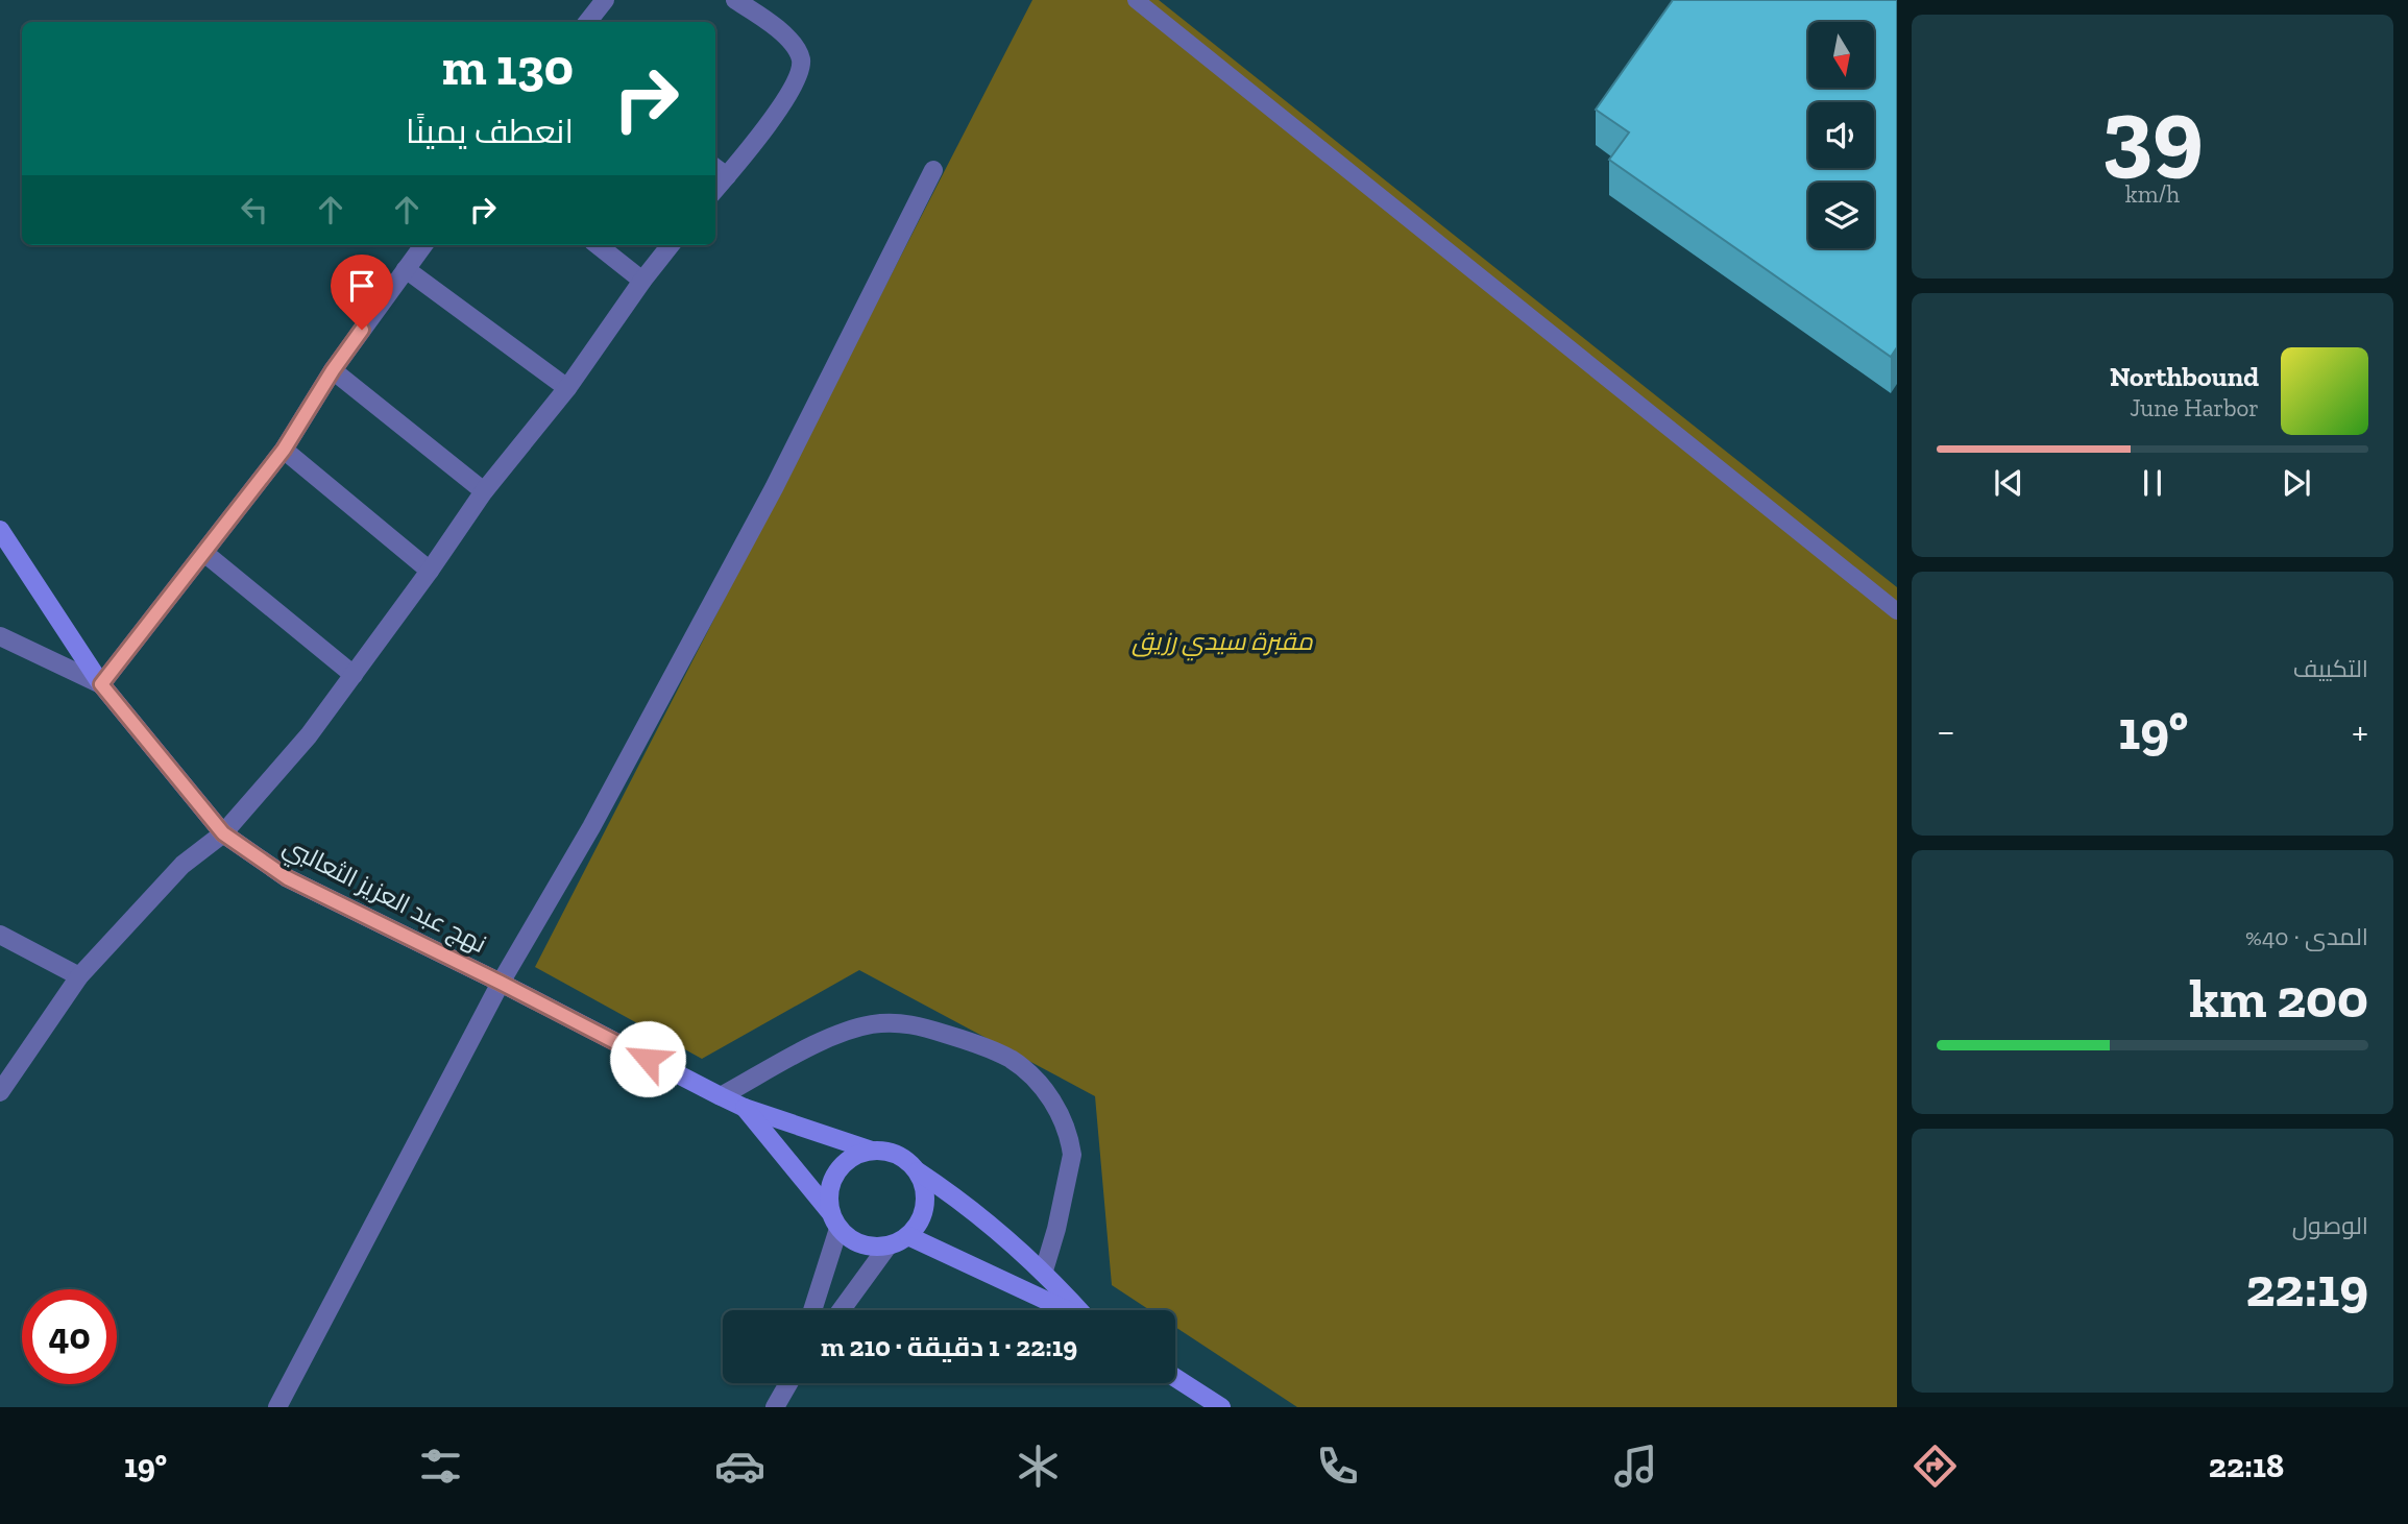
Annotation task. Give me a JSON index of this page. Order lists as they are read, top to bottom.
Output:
{
  "streets": {
    "street": ["نهج عبد العزيز الثعالبي"]
  },
  "parks": ["مقبرة سيدي رزيق"],
  "north": "bottom",
  "page": {
    "tile": [
      ["39", "km/h"],
      "التكييف",
      ["المدى · 40%", "200 km"],
      ["الوصول", "22:19"]
    ],
    "turn": ["130 m", "انعطف يمينًا"],
    "song": ["Northbound", "June Harbor"],
    "heat": ["−", "19°", "+"],
    "limit": "40",
    "trip": "22:19 · 1 دقيقة · 210 m",
    "tabs": ["22:18", "19°"]
  }
}
